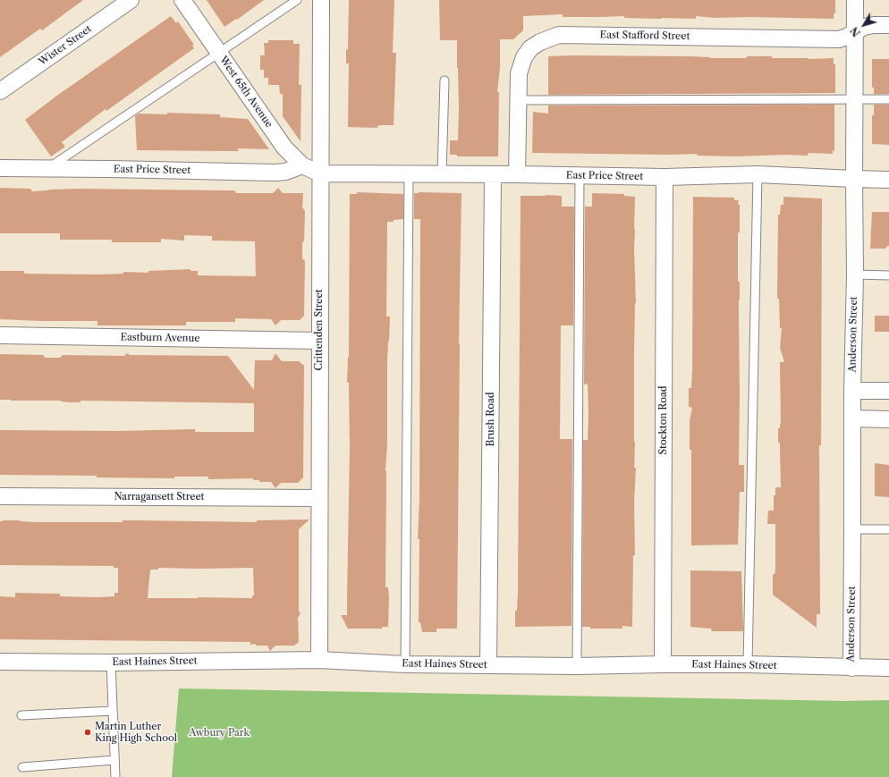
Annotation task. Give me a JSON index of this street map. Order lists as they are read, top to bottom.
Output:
{
  "streets": {
    "street": [
      "East Stafford Street",
      "Wister Street",
      "West 65th Avenue",
      "East Price Street",
      "Crittenden Street",
      "Anderson Street",
      "Eastburn Avenue",
      "Brush Road",
      "Stockton Road",
      "Narragansett Street",
      "East Haines Street"
    ]
  },
  "crossings": [
    ["East Stafford Street", "East Price Street"],
    ["East Stafford Street", "Anderson Street"],
    ["West 65th Avenue", "East Price Street"],
    ["West 65th Avenue", "Crittenden Street"],
    ["East Price Street", "Crittenden Street"],
    ["East Price Street", "Anderson Street"],
    ["East Price Street", "Brush Road"],
    ["East Price Street", "Stockton Road"],
    ["Crittenden Street", "Eastburn Avenue"],
    ["Crittenden Street", "Narragansett Street"],
    ["Crittenden Street", "East Haines Street"],
    ["Anderson Street", "East Haines Street"],
    ["Brush Road", "East Haines Street"],
    ["Stockton Road", "East Haines Street"]
  ],
  "parks": ["Awbury Park"],
  "places": ["Martin Luther King High School"],
  "north": "bottom left"
}
